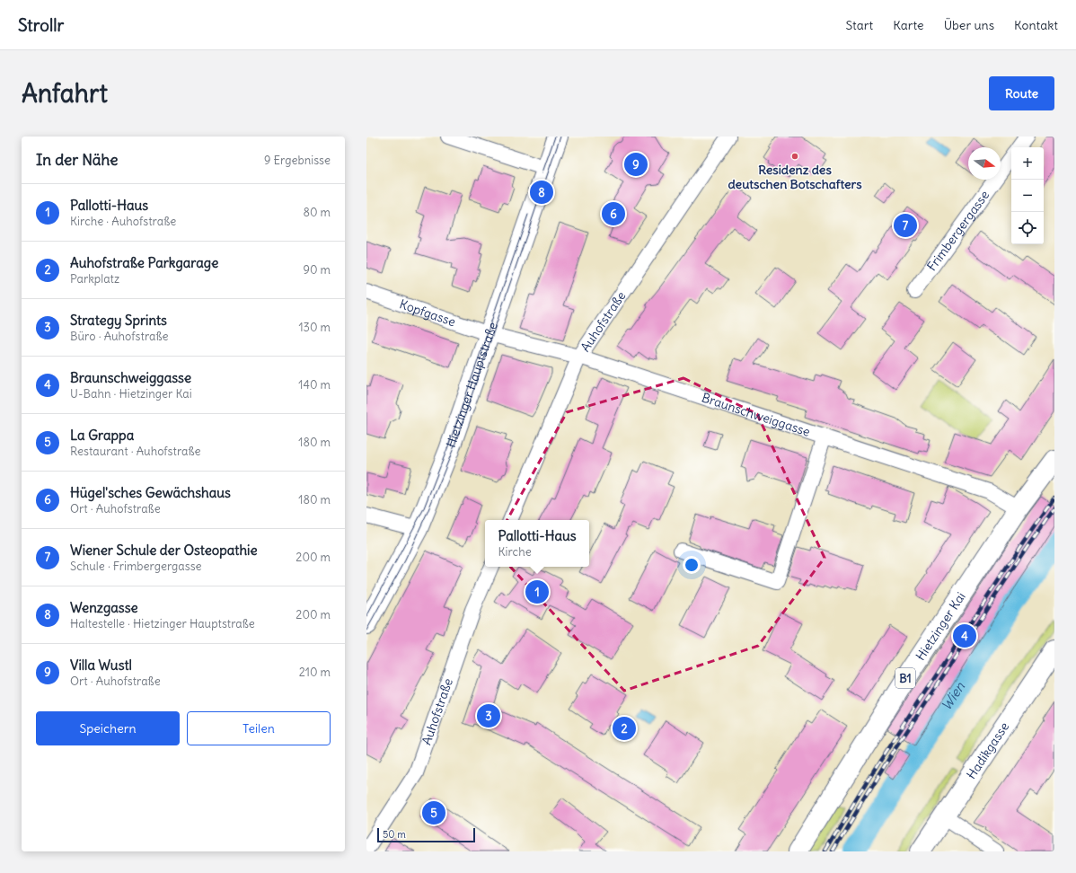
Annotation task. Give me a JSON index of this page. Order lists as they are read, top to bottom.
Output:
{
  "streets": {
    "main road": [
      "Hietzinger Hauptstraße",
      "Hietzinger Kai",
      "B1",
      "Hadikgasse"
    ],
    "street": [
      "Frimbergergasse",
      "Kopfgasse",
      "Auhofstraße",
      "Braunschweiggasse"
    ]
  },
  "crossings": [
    ["Kopfgasse", "Hietzinger Hauptstraße"],
    ["Kopfgasse", "Braunschweiggasse"],
    ["Auhofstraße", "Braunschweiggasse"],
    ["Hietzinger Hauptstraße", "Braunschweiggasse"],
    ["Braunschweiggasse", "Hietzinger Kai"]
  ],
  "water": ["Wien"],
  "places": ["Residenz des deutschen Botschafters"],
  "scale_bar": "50 m",
  "north": "right",
  "page": {
    "header": "Strollr",
    "nav": [
      "Start",
      "Karte",
      "Über uns",
      "Kontakt"
    ],
    "buttons": [
      "Route",
      ["Speichern", "Teilen"]
    ],
    "title": "Anfahrt",
    "heading": ["In der Nähe", "9 Ergebnisse"],
    "map_buttons": ["+", "−"],
    "pins": [
      "9",
      "8",
      "6",
      "7",
      "1",
      "4",
      "3",
      "2",
      "5"
    ],
    "list": [
      {
        "mark": "1",
        "name": "Pallotti-Haus",
        "note": "Kirche · Auhofstraße",
        "value": "80 m"
      },
      {
        "mark": "2",
        "name": "Auhofstraße Parkgarage",
        "note": "Parkplatz",
        "value": "90 m"
      },
      {
        "mark": "3",
        "name": "Strategy Sprints",
        "note": "Büro · Auhofstraße",
        "value": "130 m"
      },
      {
        "mark": "4",
        "name": "Braunschweiggasse",
        "note": "U-Bahn · Hietzinger Kai",
        "value": "140 m"
      },
      {
        "mark": "5",
        "name": "La Grappa",
        "note": "Restaurant · Auhofstraße",
        "value": "180 m"
      },
      {
        "mark": "6",
        "name": "Hügel'sches Gewächshaus",
        "note": "Ort · Auhofstraße",
        "value": "180 m"
      },
      {
        "mark": "7",
        "name": "Wiener Schule der Osteopathie",
        "note": "Schule · Frimbergergasse",
        "value": "200 m"
      },
      {
        "mark": "8",
        "name": "Wenzgasse",
        "note": "Haltestelle · Hietzinger Hauptstraße",
        "value": "200 m"
      },
      {
        "mark": "9",
        "name": "Villa Wustl",
        "note": "Ort · Auhofstraße",
        "value": "210 m"
      }
    ],
    "popup": ["Pallotti-Haus", "Kirche"],
    "scale": "50 m"
  }
}
